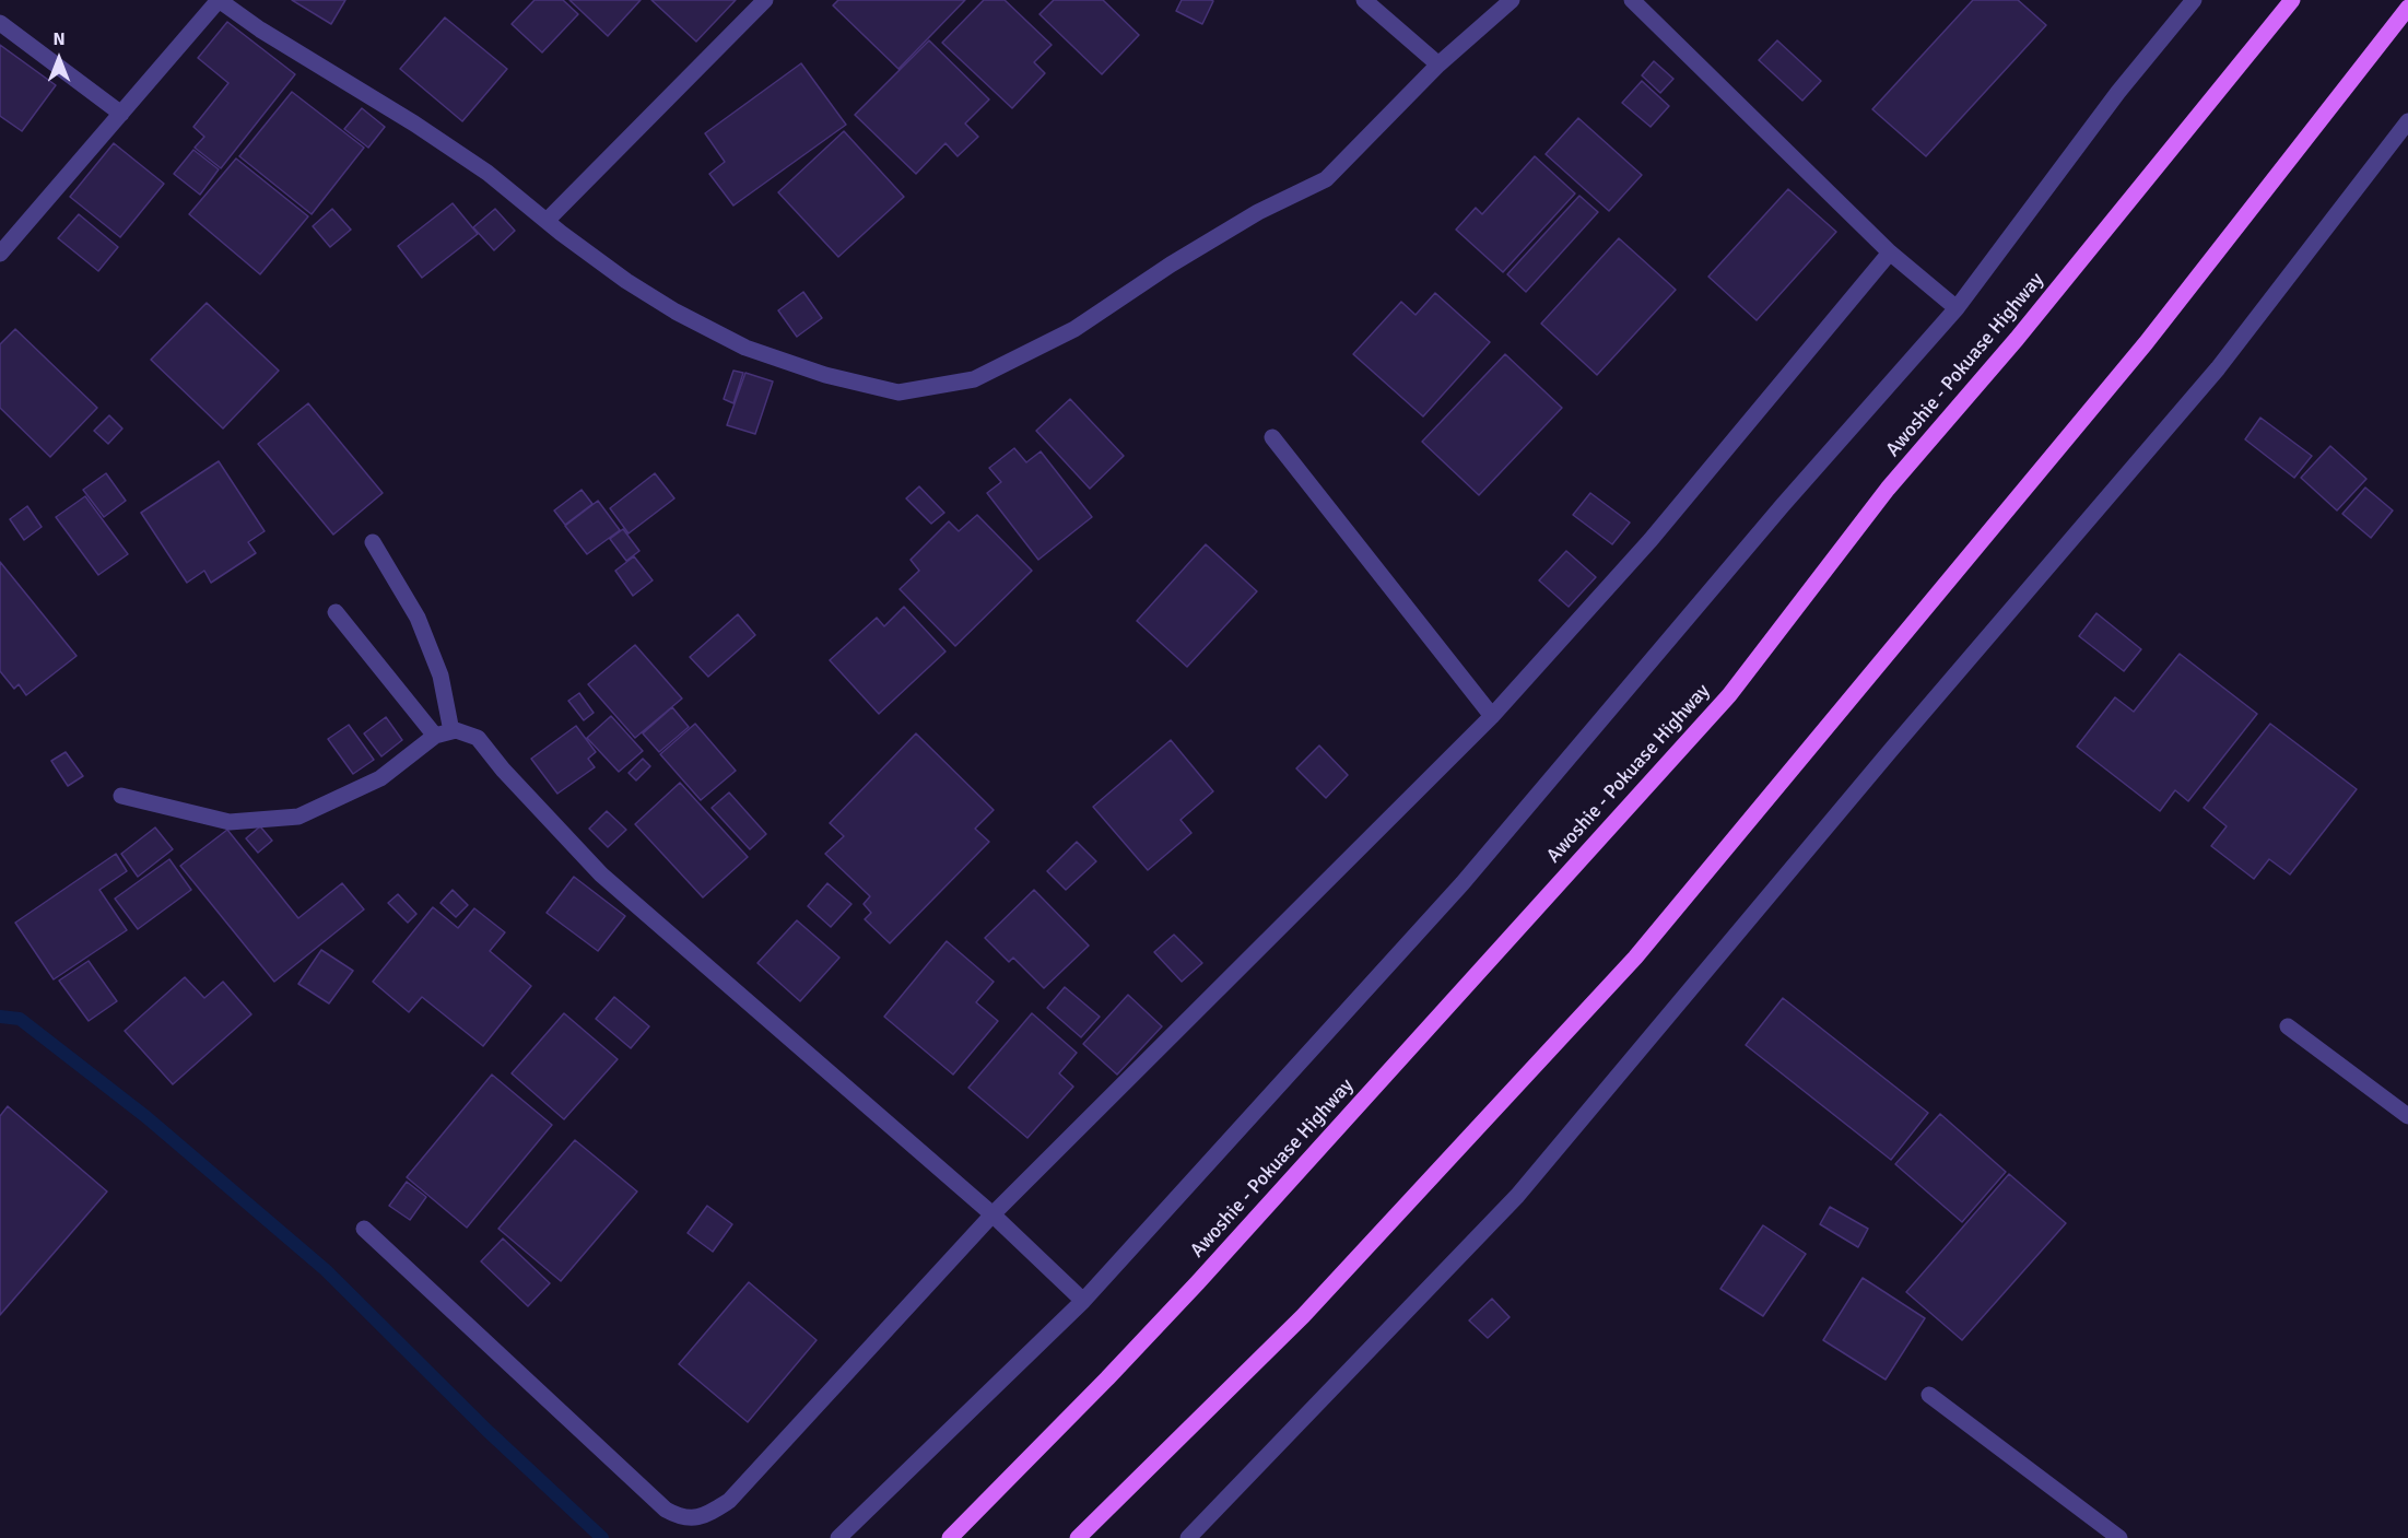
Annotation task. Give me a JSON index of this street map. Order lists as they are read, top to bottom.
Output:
{
  "streets": {
    "main road": ["Awoshie - Pokuase Highway"]
  },
  "north": "top"
}
